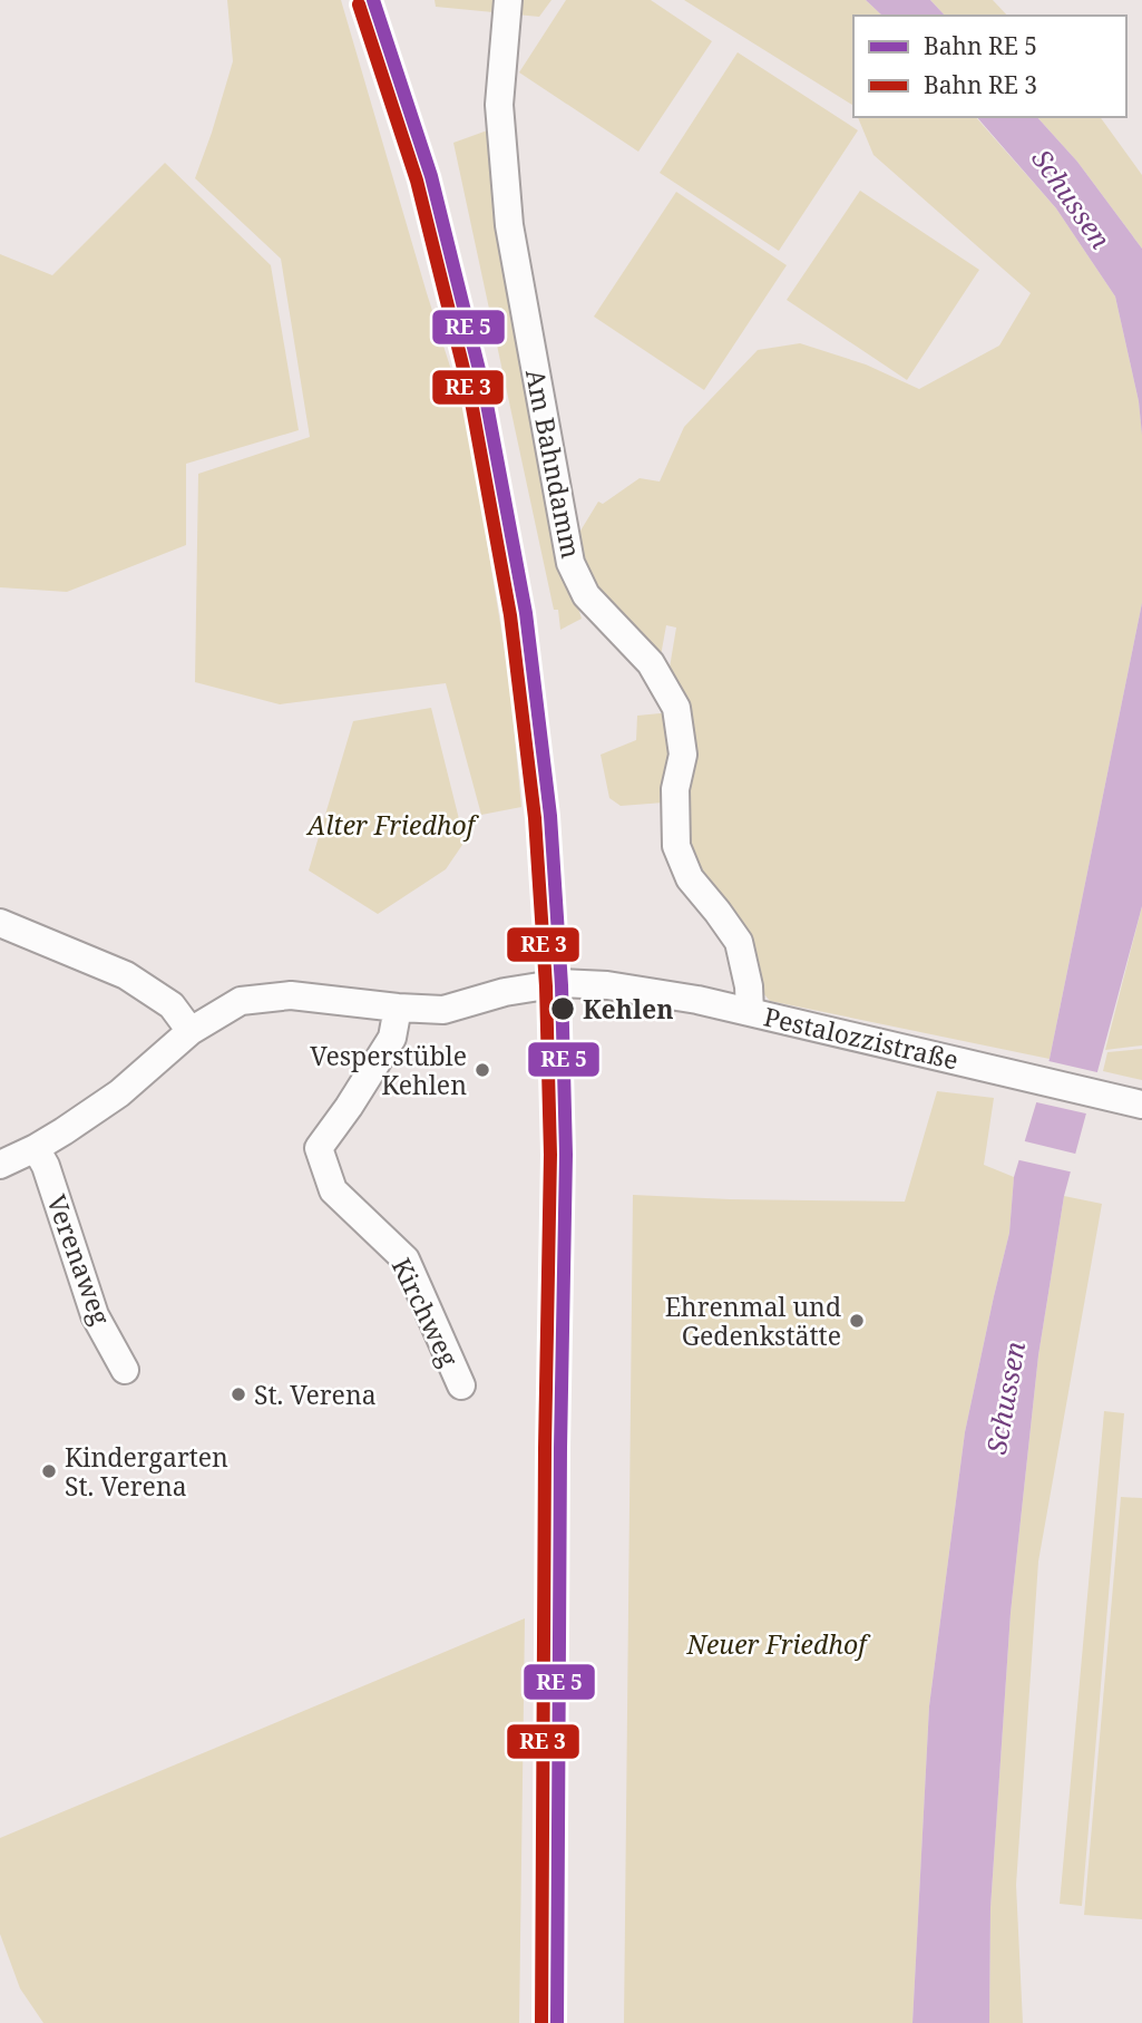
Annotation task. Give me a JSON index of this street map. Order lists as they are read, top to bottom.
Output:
{
  "streets": {
    "street": [
      "Am Bahndamm",
      "Pestalozzistraße",
      "Verenaweg",
      "Kirchweg"
    ]
  },
  "crossings": [
    ["Am Bahndamm", "Pestalozzistraße"],
    ["Pestalozzistraße", "Verenaweg"],
    ["Pestalozzistraße", "Kirchweg"]
  ],
  "water": ["Schussen"],
  "parks": ["Alter Friedhof", "Neuer Friedhof"],
  "places": [
    "Kehlen",
    "Vesperstüble Kehlen",
    "Ehrenmal und Gedenkstätte",
    "St. Verena",
    "Kindergarten St. Verena"
  ],
  "legend": ["Bahn RE 5", "Bahn RE 3"]
}
